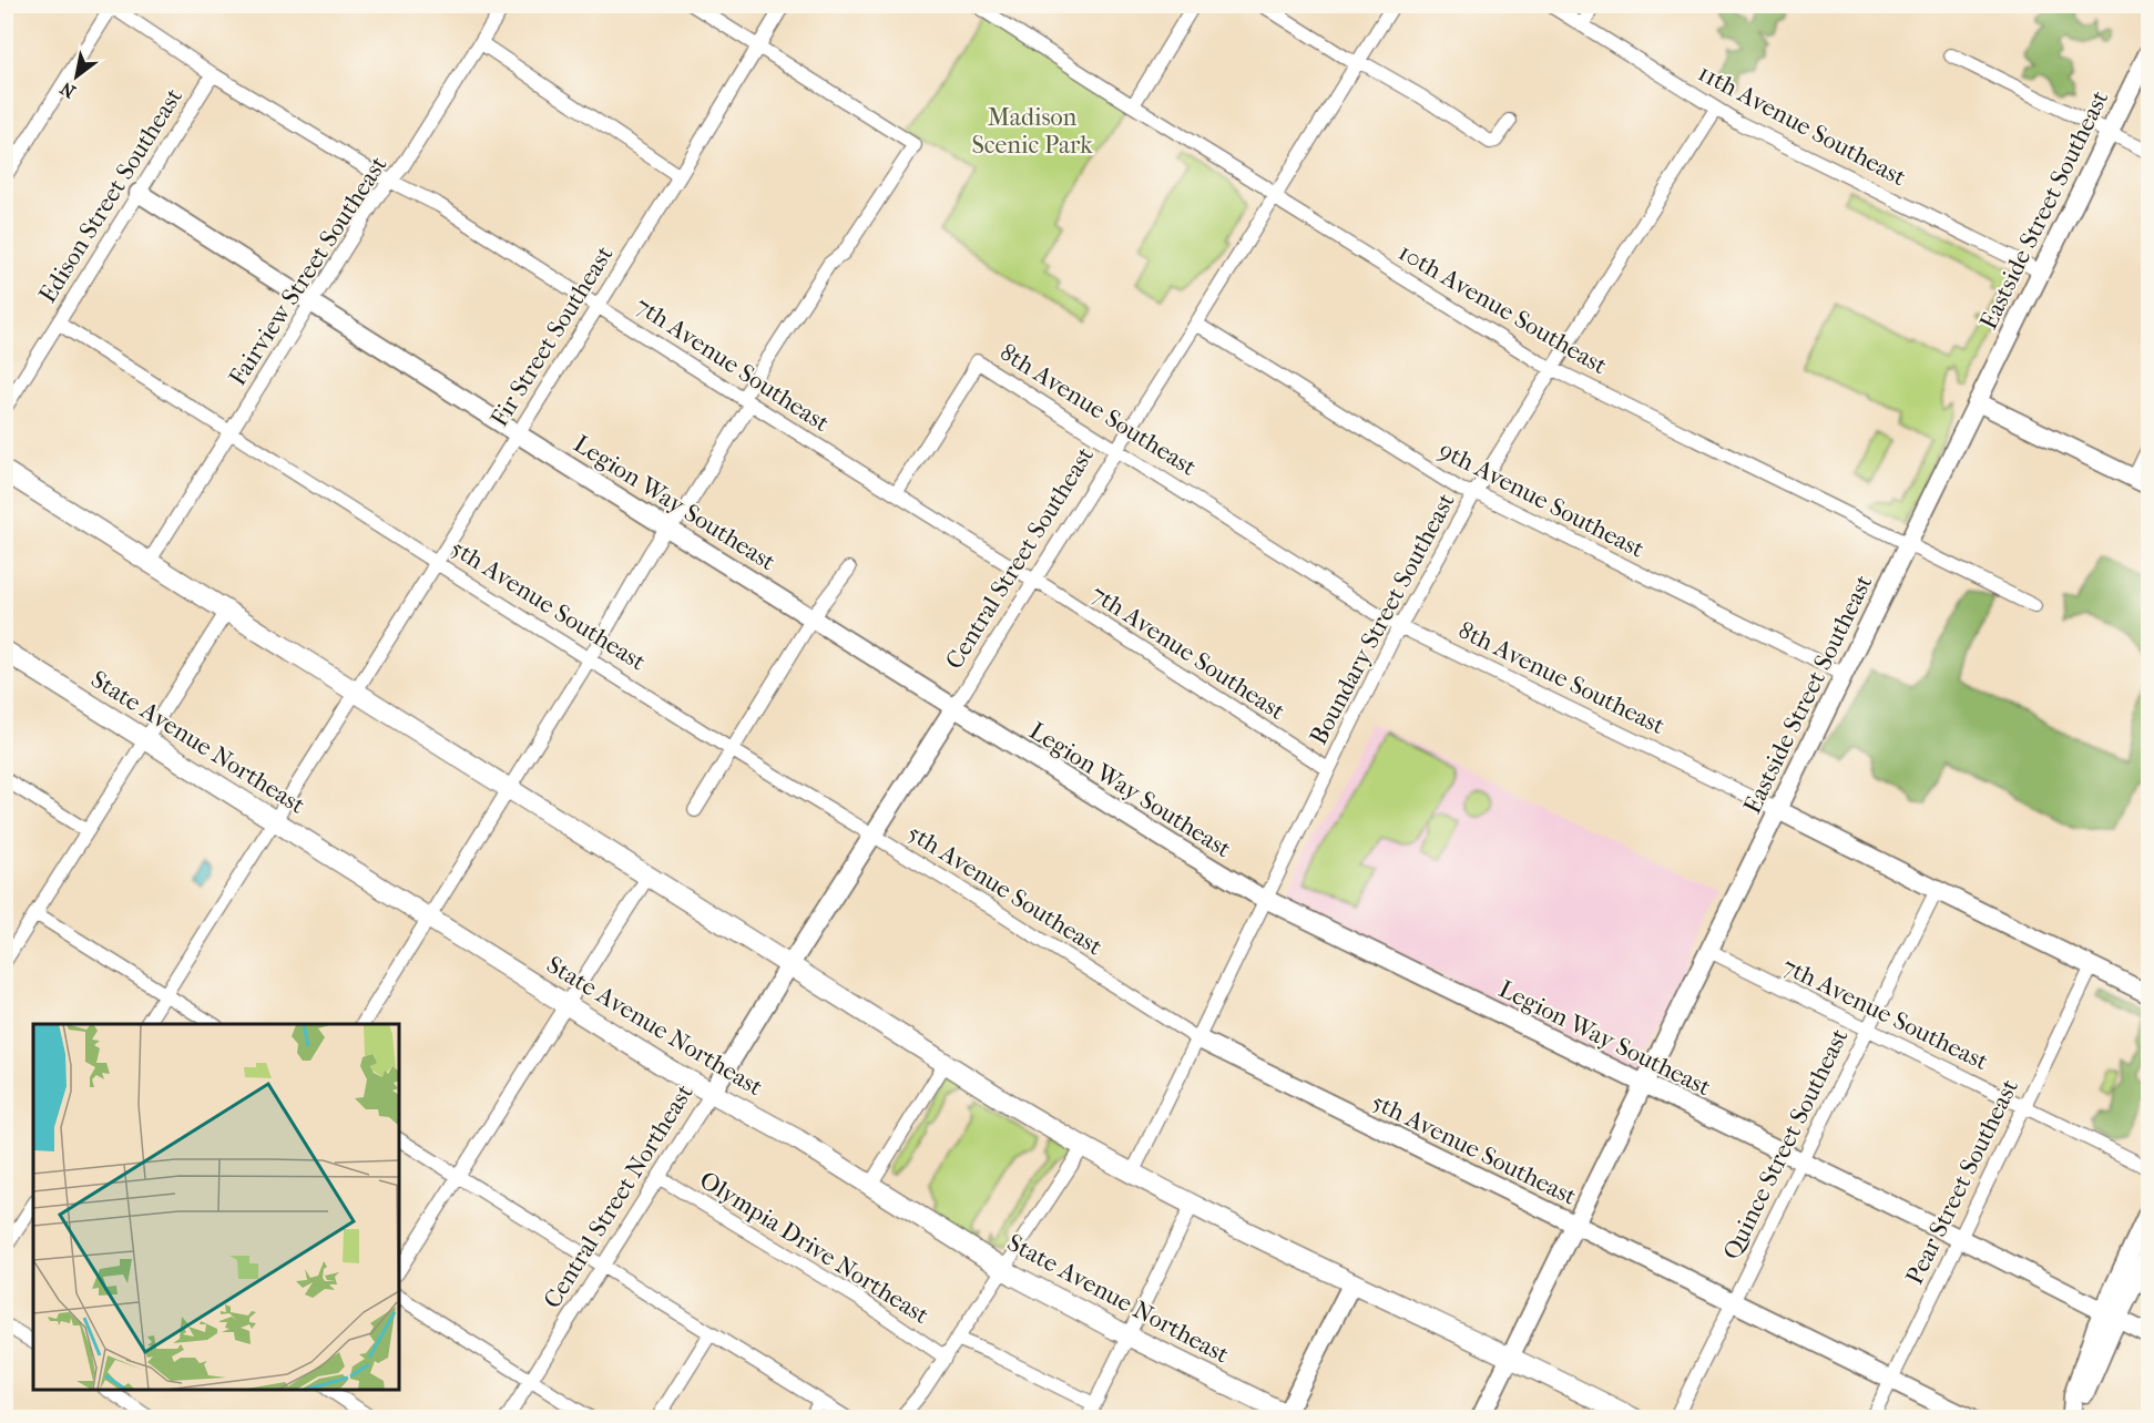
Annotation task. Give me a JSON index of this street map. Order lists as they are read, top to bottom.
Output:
{
  "streets": {
    "main road": ["State Avenue Northeast"],
    "street": [
      "11th Avenue Southeast",
      "Edison Street Southeast",
      "Eastside Street Southeast",
      "Fairview Street Southeast",
      "10th Avenue Southeast",
      "Fir Street Southeast",
      "7th Avenue Southeast",
      "8th Avenue Southeast",
      "9th Avenue Southeast",
      "Legion Way Southeast",
      "Central Street Southeast",
      "5th Avenue Southeast",
      "Boundary Street Southeast",
      "Quince Street Southeast",
      "Pear Street Southeast",
      "Central Street Northeast",
      "Olympia Drive Northeast"
    ]
  },
  "crossings": [
    ["11th Avenue Southeast", "Eastside Street Southeast"],
    ["11th Avenue Southeast", "Boundary Street Southeast"],
    ["Edison Street Southeast", "7th Avenue Southeast"],
    ["Edison Street Southeast", "Legion Way Southeast"],
    ["Edison Street Southeast", "5th Avenue Southeast"],
    ["Eastside Street Southeast", "10th Avenue Southeast"],
    ["Eastside Street Southeast", "7th Avenue Southeast"],
    ["Eastside Street Southeast", "8th Avenue Southeast"],
    ["Eastside Street Southeast", "9th Avenue Southeast"],
    ["Eastside Street Southeast", "Legion Way Southeast"],
    ["Eastside Street Southeast", "5th Avenue Southeast"],
    ["Fairview Street Southeast", "7th Avenue Southeast"],
    ["Fairview Street Southeast", "Legion Way Southeast"],
    ["Fairview Street Southeast", "5th Avenue Southeast"],
    ["10th Avenue Southeast", "Central Street Southeast"],
    ["10th Avenue Southeast", "Boundary Street Southeast"],
    ["Fir Street Southeast", "7th Avenue Southeast"],
    ["Fir Street Southeast", "Legion Way Southeast"],
    ["Fir Street Southeast", "5th Avenue Southeast"],
    ["Fir Street Southeast", "State Avenue Northeast"],
    ["7th Avenue Southeast", "8th Avenue Southeast"],
    ["7th Avenue Southeast", "Central Street Southeast"],
    ["7th Avenue Southeast", "Boundary Street Southeast"],
    ["7th Avenue Southeast", "Quince Street Southeast"],
    ["7th Avenue Southeast", "Pear Street Southeast"],
    ["8th Avenue Southeast", "Central Street Southeast"],
    ["8th Avenue Southeast", "Boundary Street Southeast"],
    ["8th Avenue Southeast", "Quince Street Southeast"],
    ["8th Avenue Southeast", "Pear Street Southeast"],
    ["9th Avenue Southeast", "Central Street Southeast"],
    ["9th Avenue Southeast", "Boundary Street Southeast"],
    ["Legion Way Southeast", "Central Street Southeast"],
    ["Legion Way Southeast", "Boundary Street Southeast"],
    ["Legion Way Southeast", "Quince Street Southeast"],
    ["Legion Way Southeast", "Pear Street Southeast"],
    ["Central Street Southeast", "5th Avenue Southeast"],
    ["Central Street Southeast", "Central Street Northeast"],
    ["5th Avenue Southeast", "Boundary Street Southeast"],
    ["5th Avenue Southeast", "Quince Street Southeast"],
    ["5th Avenue Southeast", "Pear Street Southeast"],
    ["State Avenue Northeast", "Central Street Northeast"],
    ["Central Street Northeast", "Olympia Drive Northeast"]
  ],
  "parks": ["Madison Scenic Park"],
  "north": "bottom left"
}
